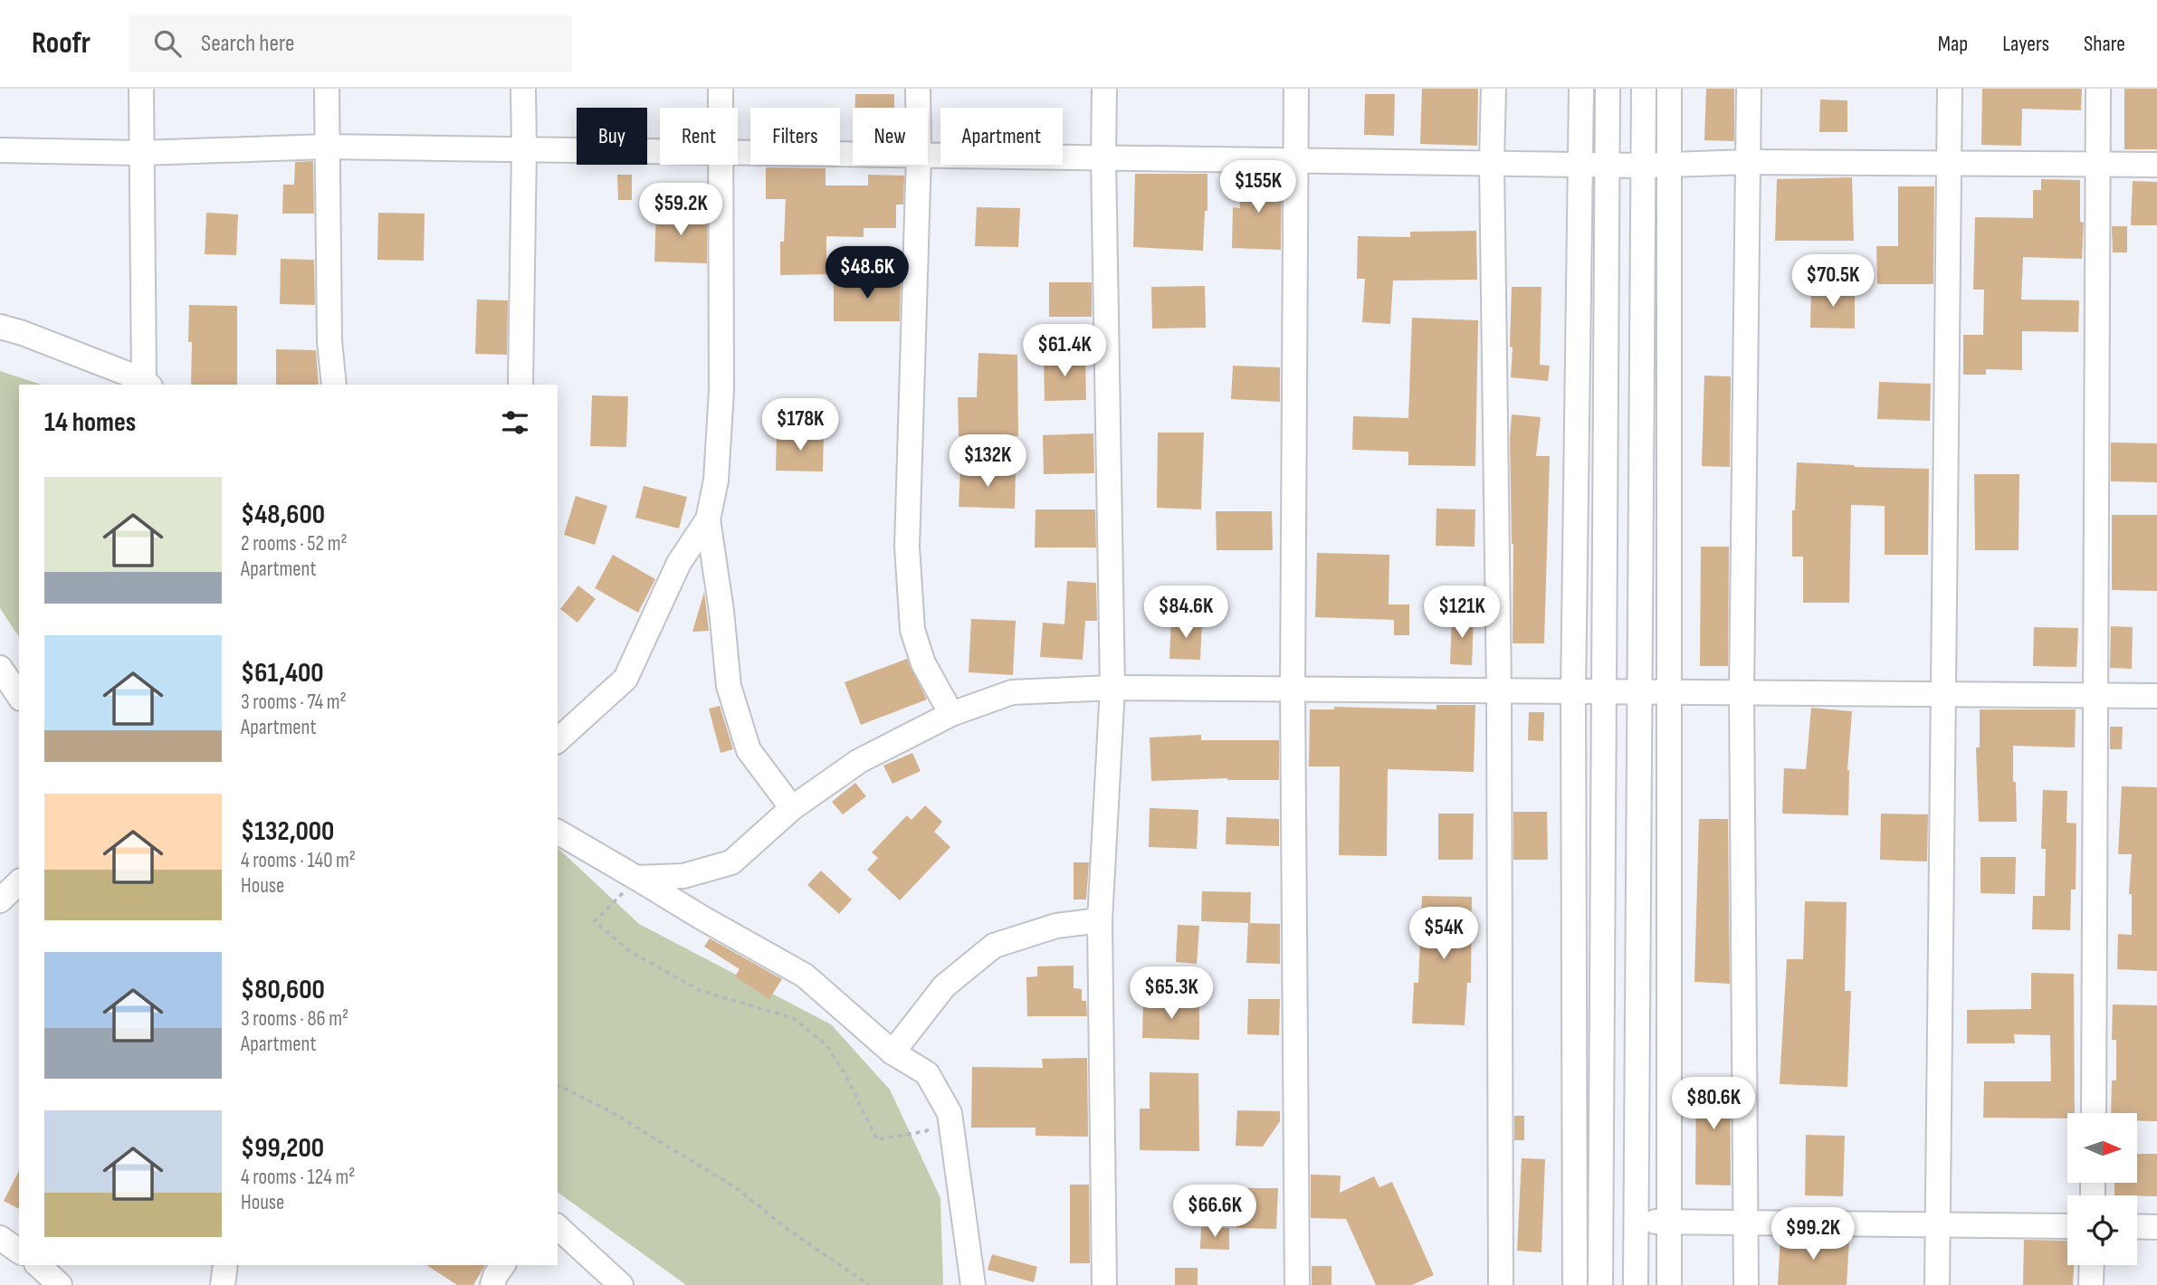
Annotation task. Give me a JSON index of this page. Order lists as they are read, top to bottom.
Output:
{
  "north": "right",
  "page": {
    "header": "Roofr",
    "search": "Search here",
    "nav": ["Map", "Layers", "Share"],
    "chip": [
      "Buy",
      "Rent",
      "Filters",
      "New",
      "Apartment"
    ],
    "price": [
      "$155K",
      "$59.2K",
      "$48.6K",
      "$70.5K",
      "$61.4K",
      "$178K",
      "$132K",
      "$84.6K",
      "$121K",
      "$54K",
      "$65.3K",
      "$80.6K",
      "$66.6K",
      "$99.2K"
    ],
    "heading": "14 homes",
    "list": [
      {
        "name": "$48,600",
        "note": "2 rooms · 52 m² · Apartment"
      },
      {
        "name": "$61,400",
        "note": "3 rooms · 74 m² · Apartment"
      },
      {
        "name": "$132,000",
        "note": "4 rooms · 140 m² · House"
      },
      {
        "name": "$80,600",
        "note": "3 rooms · 86 m² · Apartment"
      },
      {
        "name": "$99,200",
        "note": "4 rooms · 124 m² · House"
      }
    ]
  }
}
